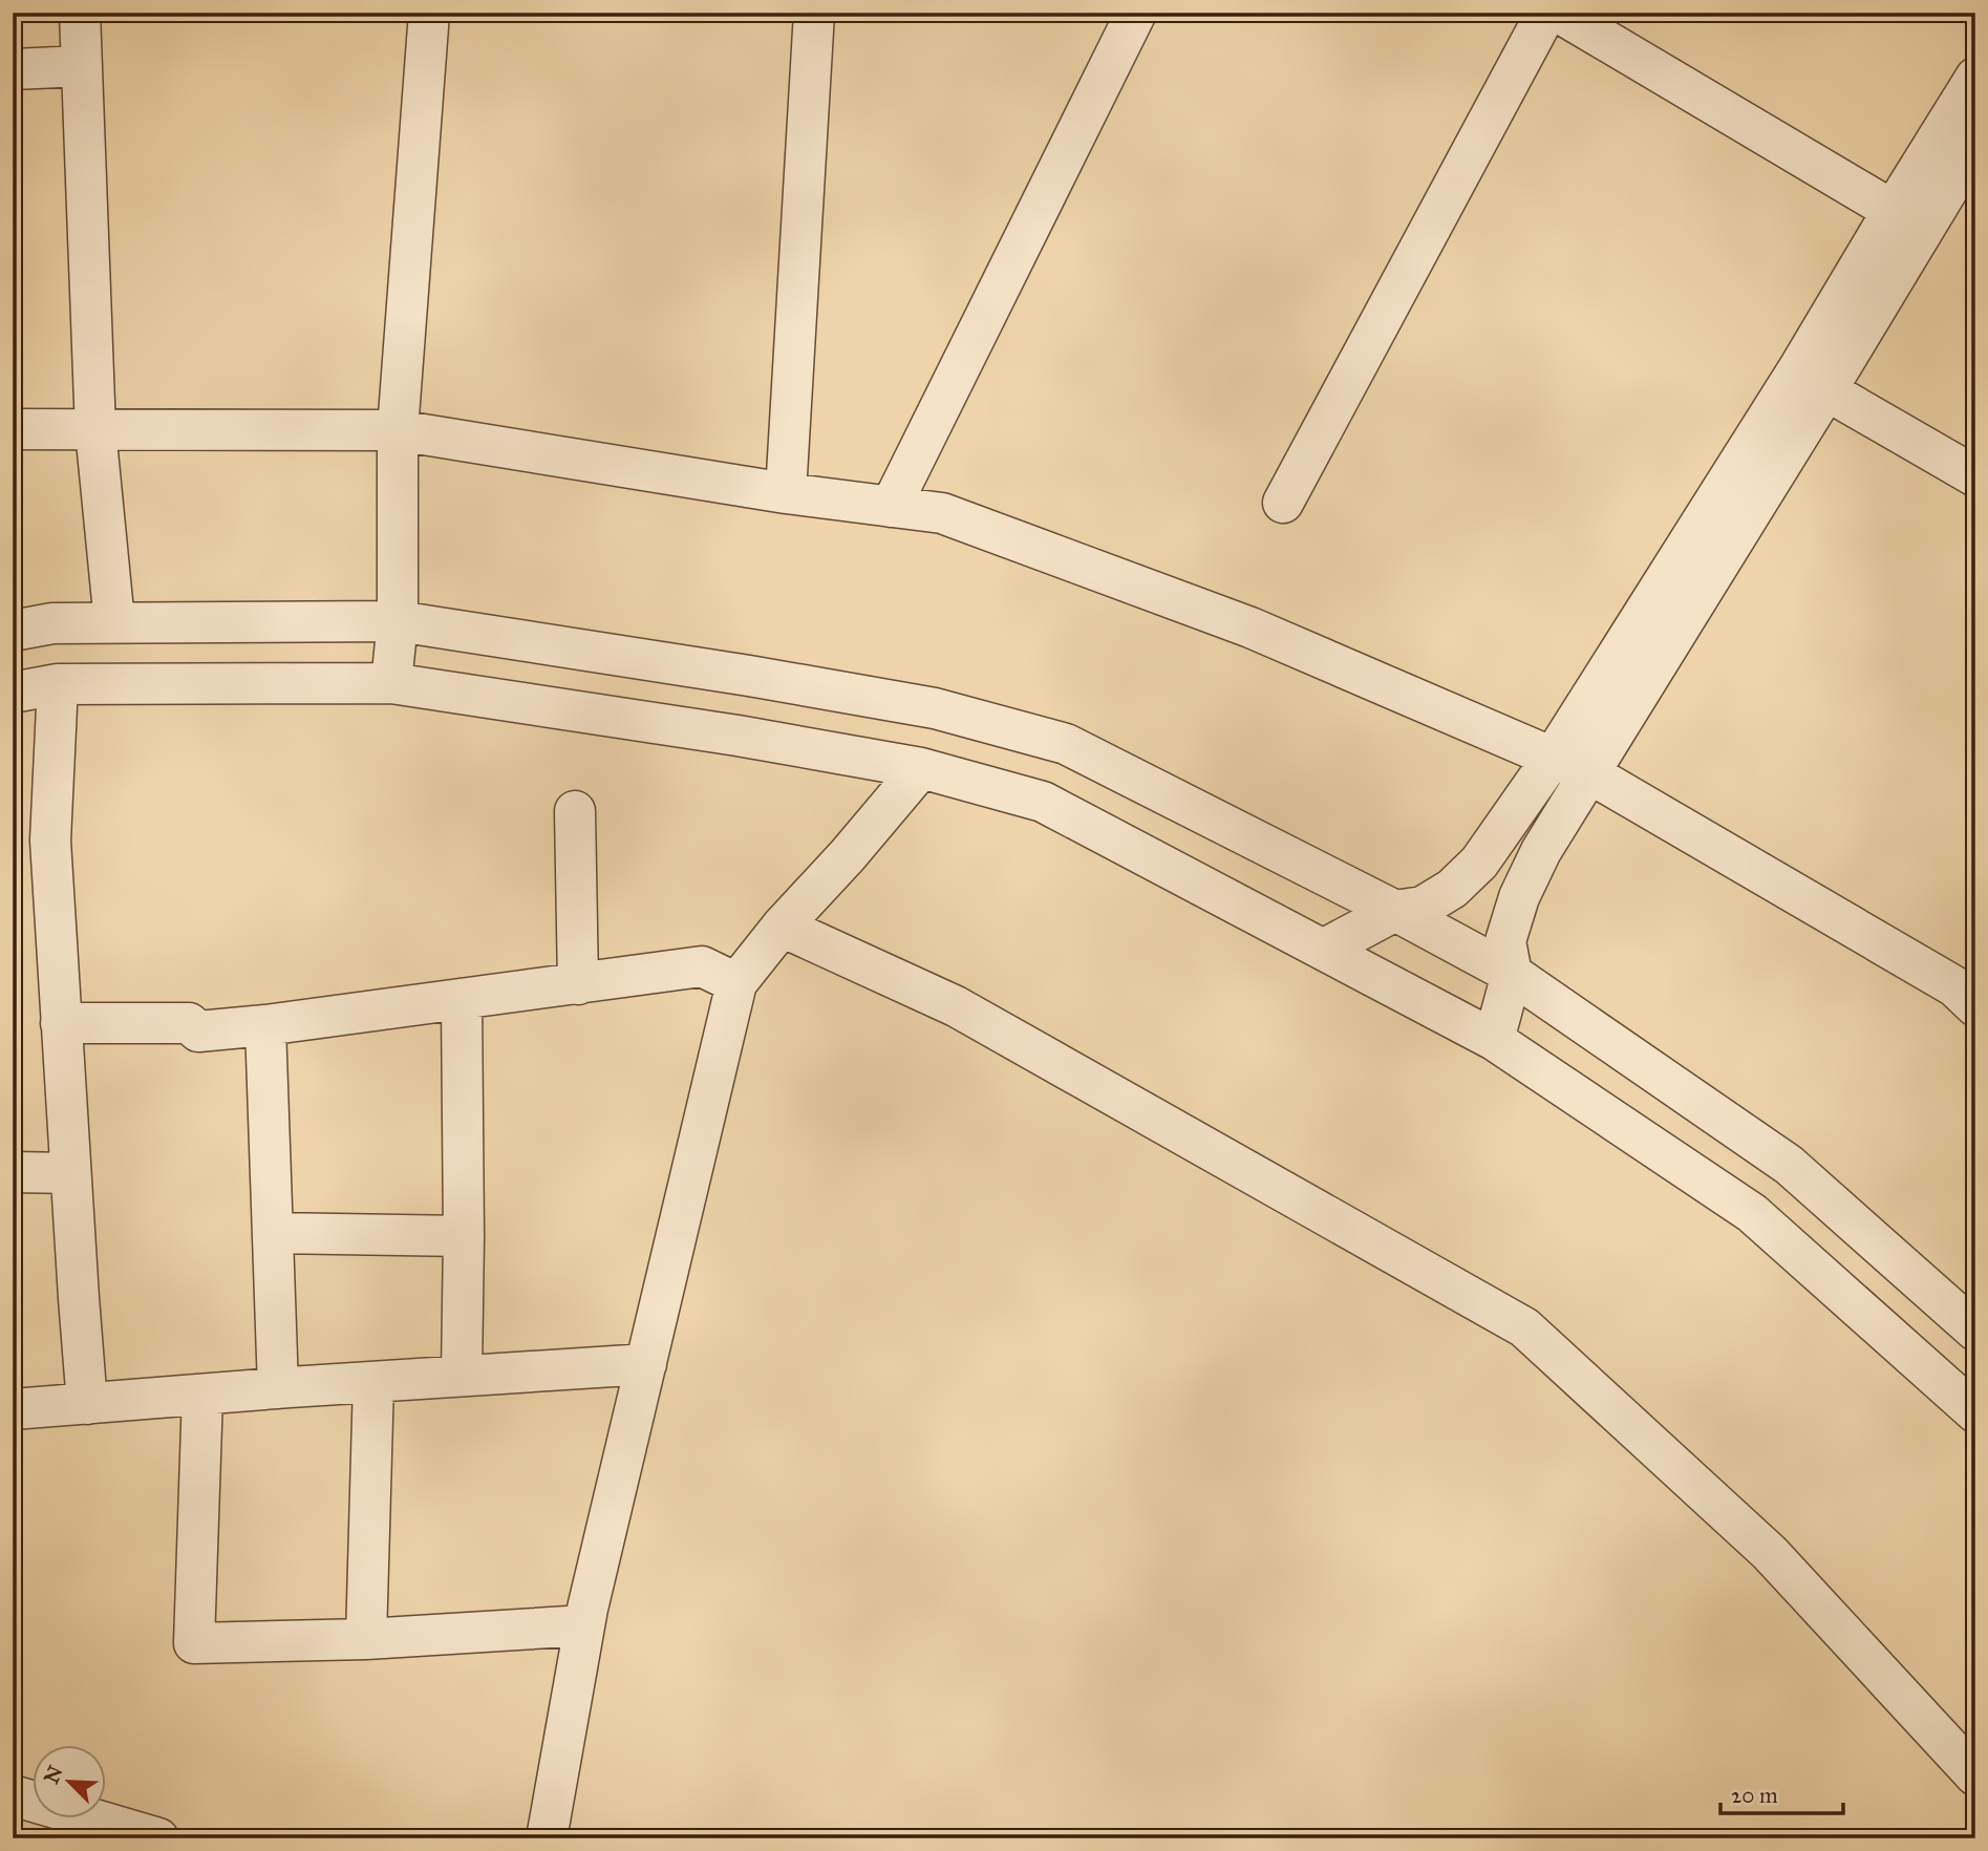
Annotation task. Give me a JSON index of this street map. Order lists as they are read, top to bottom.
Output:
{
  "scale_bar": "20 m",
  "north": "top left"
}
